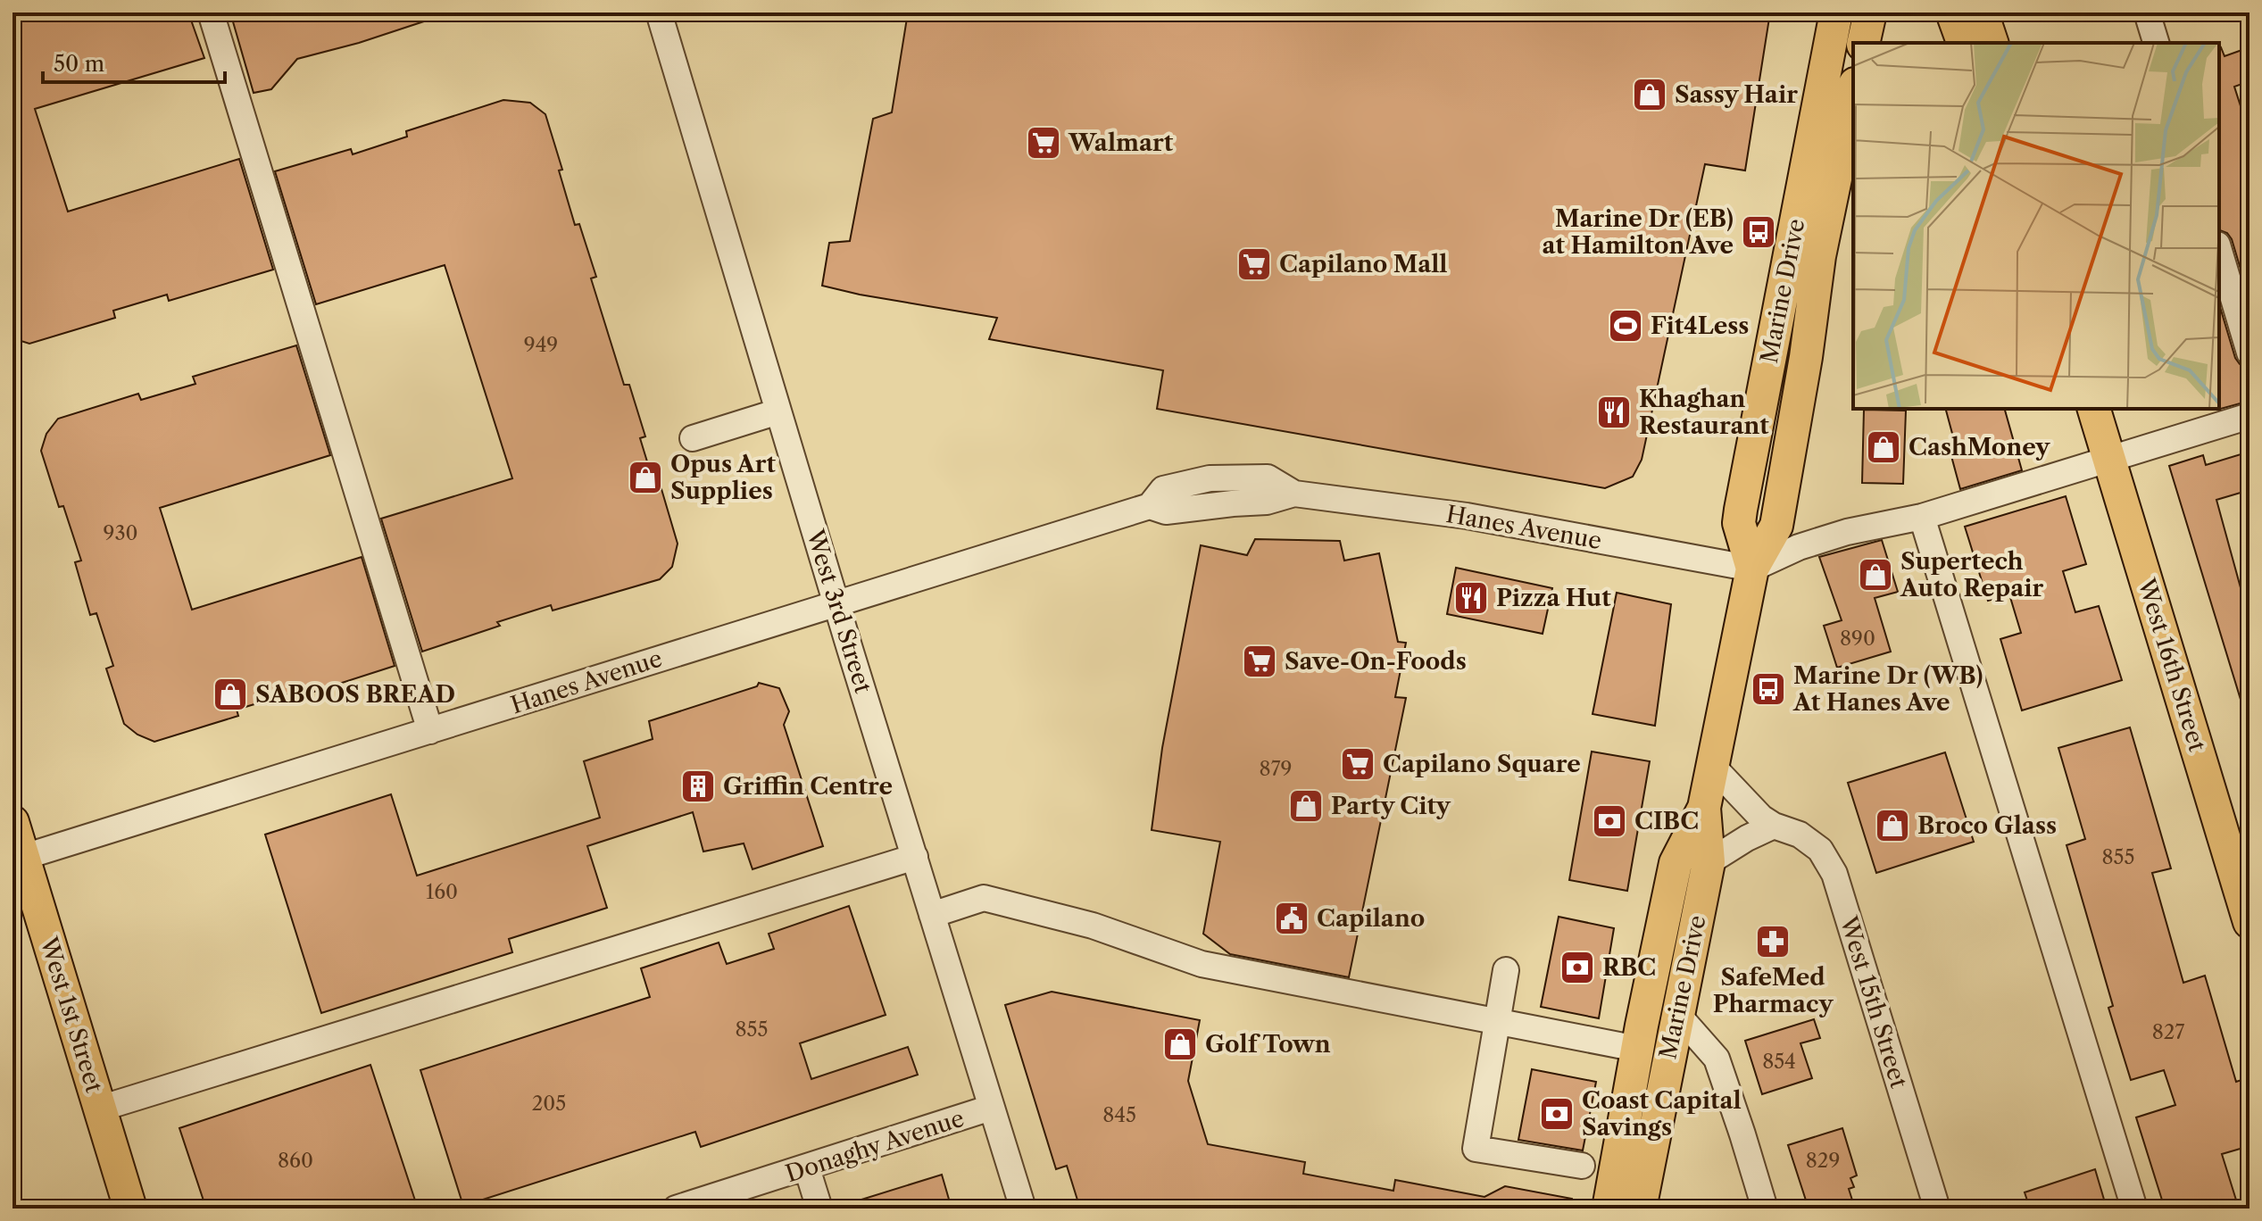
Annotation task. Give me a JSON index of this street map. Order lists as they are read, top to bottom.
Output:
{
  "streets": {
    "main road": ["Marine Drive", "West 16th Street", "West 1st Street"],
    "street": [
      "Hanes Avenue",
      "West 3rd Street",
      "West 15th Street",
      "Donaghy Avenue"
    ]
  },
  "crossings": [
    ["Marine Drive", "Hanes Avenue"],
    ["Marine Drive", "West 15th Street"],
    ["Hanes Avenue", "West 3rd Street"],
    ["Hanes Avenue", "West 1st Street"],
    ["West 3rd Street", "Donaghy Avenue"]
  ],
  "places": {
    "shop": [
      "Sassy Hair",
      "CashMoney",
      "Opus Art Supplies",
      "Supertech Auto Repair",
      "SABOOS BREAD",
      "Party City",
      "Broco Glass",
      "Golf Town"
    ],
    "supermarket": [
      "Walmart",
      "Capilano Mall",
      "Save-On-Foods",
      "Capilano Square"
    ],
    "bus stop": ["Marine Dr (EB) at Hamilton Ave", "Marine Dr (WB) At Hanes Ave"],
    "sports": ["Fit4Less"],
    "restaurant": ["Khaghan Restaurant", "Pizza Hut"],
    "building": ["Griffin Centre"],
    "bank": ["CIBC", "RBC", "Coast Capital Savings"],
    "public building": ["Capilano"],
    "pharmacy": ["SafeMed Pharmacy"]
  },
  "house_numbers": [
    "949",
    "930",
    "890",
    "879",
    "855",
    "160",
    "855",
    "827",
    "854",
    "205",
    "845",
    "860",
    "829"
  ],
  "scale_bar": "50 m"
}
